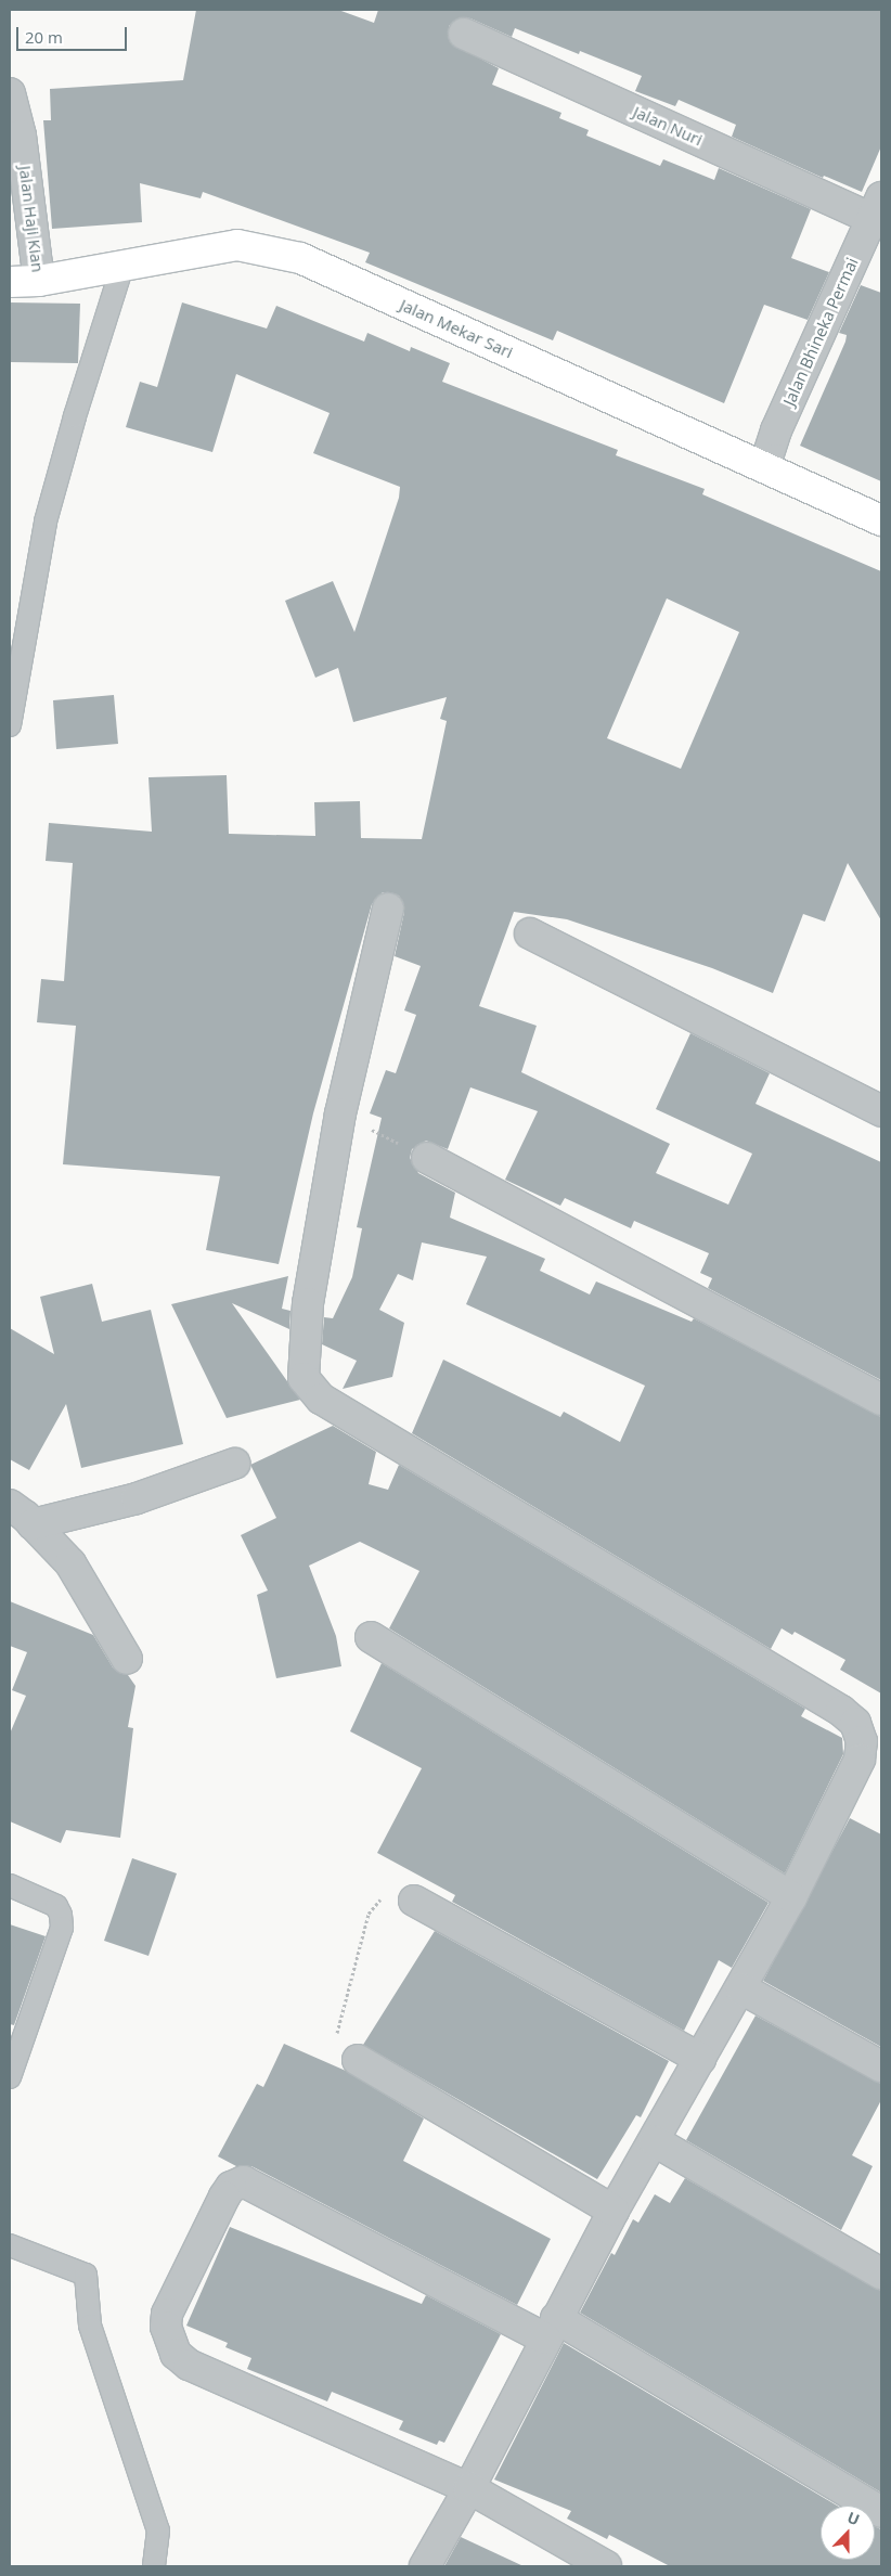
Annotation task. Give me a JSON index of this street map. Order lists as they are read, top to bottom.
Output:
{
  "streets": {
    "main road": ["Jalan Mekar Sari"],
    "street": ["Jalan Nuri", "Jalan Haji Kian", "Jalan Bhineka Permai"]
  },
  "crossings": [
    ["Jalan Nuri", "Jalan Bhineka Permai"],
    ["Jalan Haji Kian", "Jalan Mekar Sari"],
    ["Jalan Mekar Sari", "Jalan Bhineka Permai"]
  ],
  "scale_bar": "20 m",
  "north": "top"
}
